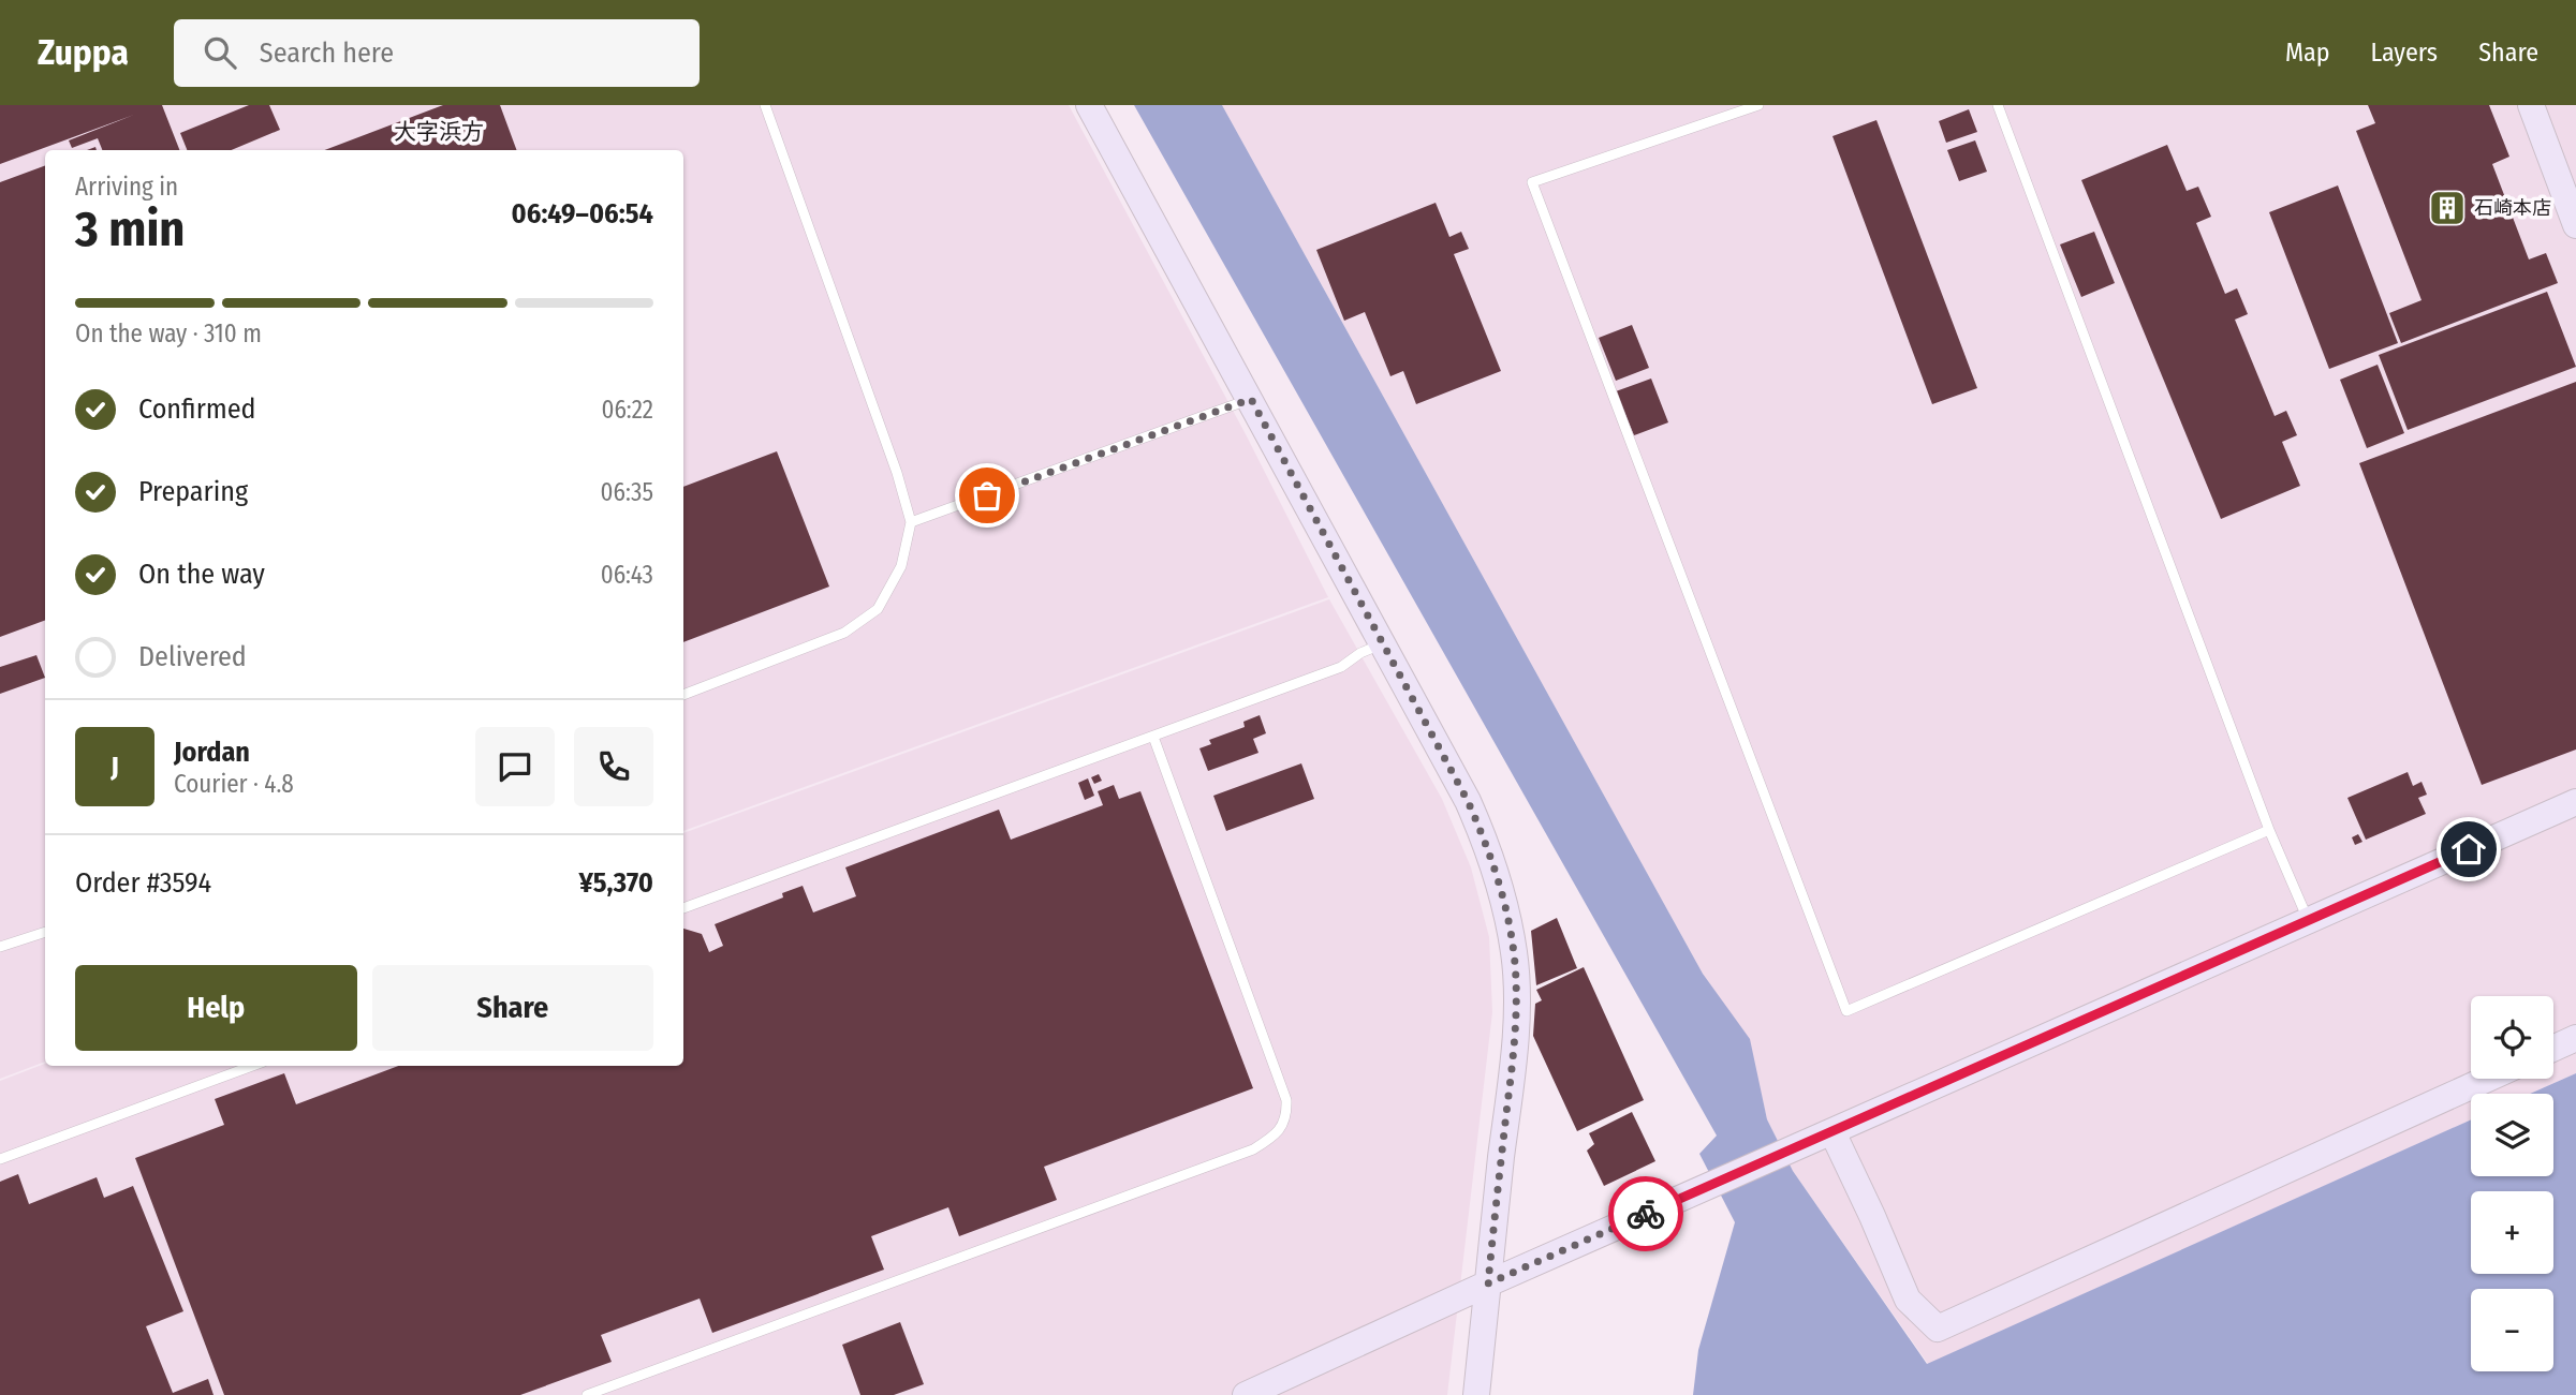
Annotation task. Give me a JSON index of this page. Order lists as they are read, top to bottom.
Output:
{
  "districts": ["大字浜方"],
  "places": {
    "building": ["石崎本店"]
  },
  "page": {
    "header": "Zuppa",
    "search": "Search here",
    "nav": ["Map", "Layers", "Share"],
    "heading": ["3 min", "Arriving in", "06:49–06:54"],
    "panel": [
      "Jordan",
      "Courier · 4.8",
      "Order #3594",
      "¥5,370"
    ],
    "bar": "On the way · 310 m",
    "list": [
      ["Confirmed", "06:22"],
      ["Preparing", "06:35"],
      ["On the way", "06:43"],
      "Delivered"
    ],
    "round": "J",
    "buttons": ["Help", "Share"],
    "map_buttons": ["+", "−"]
  }
}
